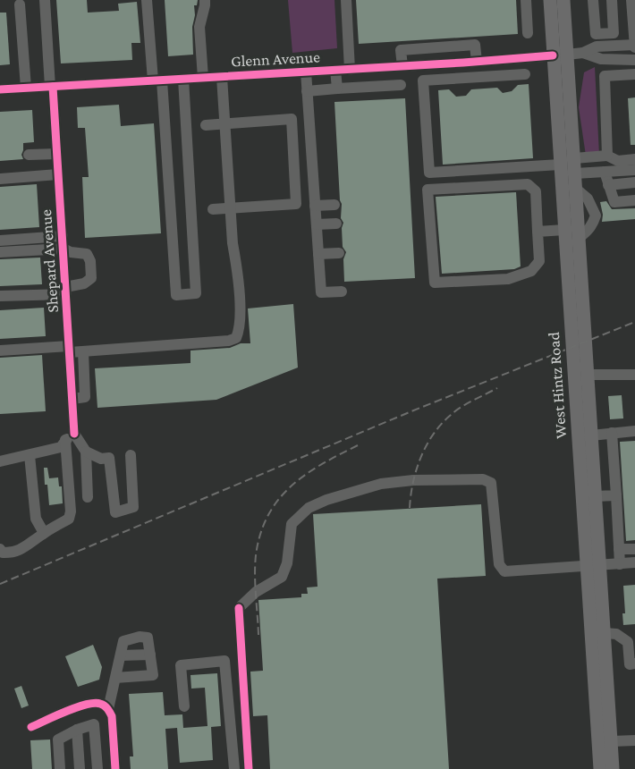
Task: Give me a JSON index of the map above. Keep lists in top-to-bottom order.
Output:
{
  "streets": {
    "main road": ["West Hintz Road"],
    "street": ["Glenn Avenue", "Shepard Avenue"]
  },
  "crossings": [
    ["Glenn Avenue", "Shepard Avenue"],
    ["Glenn Avenue", "West Hintz Road"]
  ]
}
